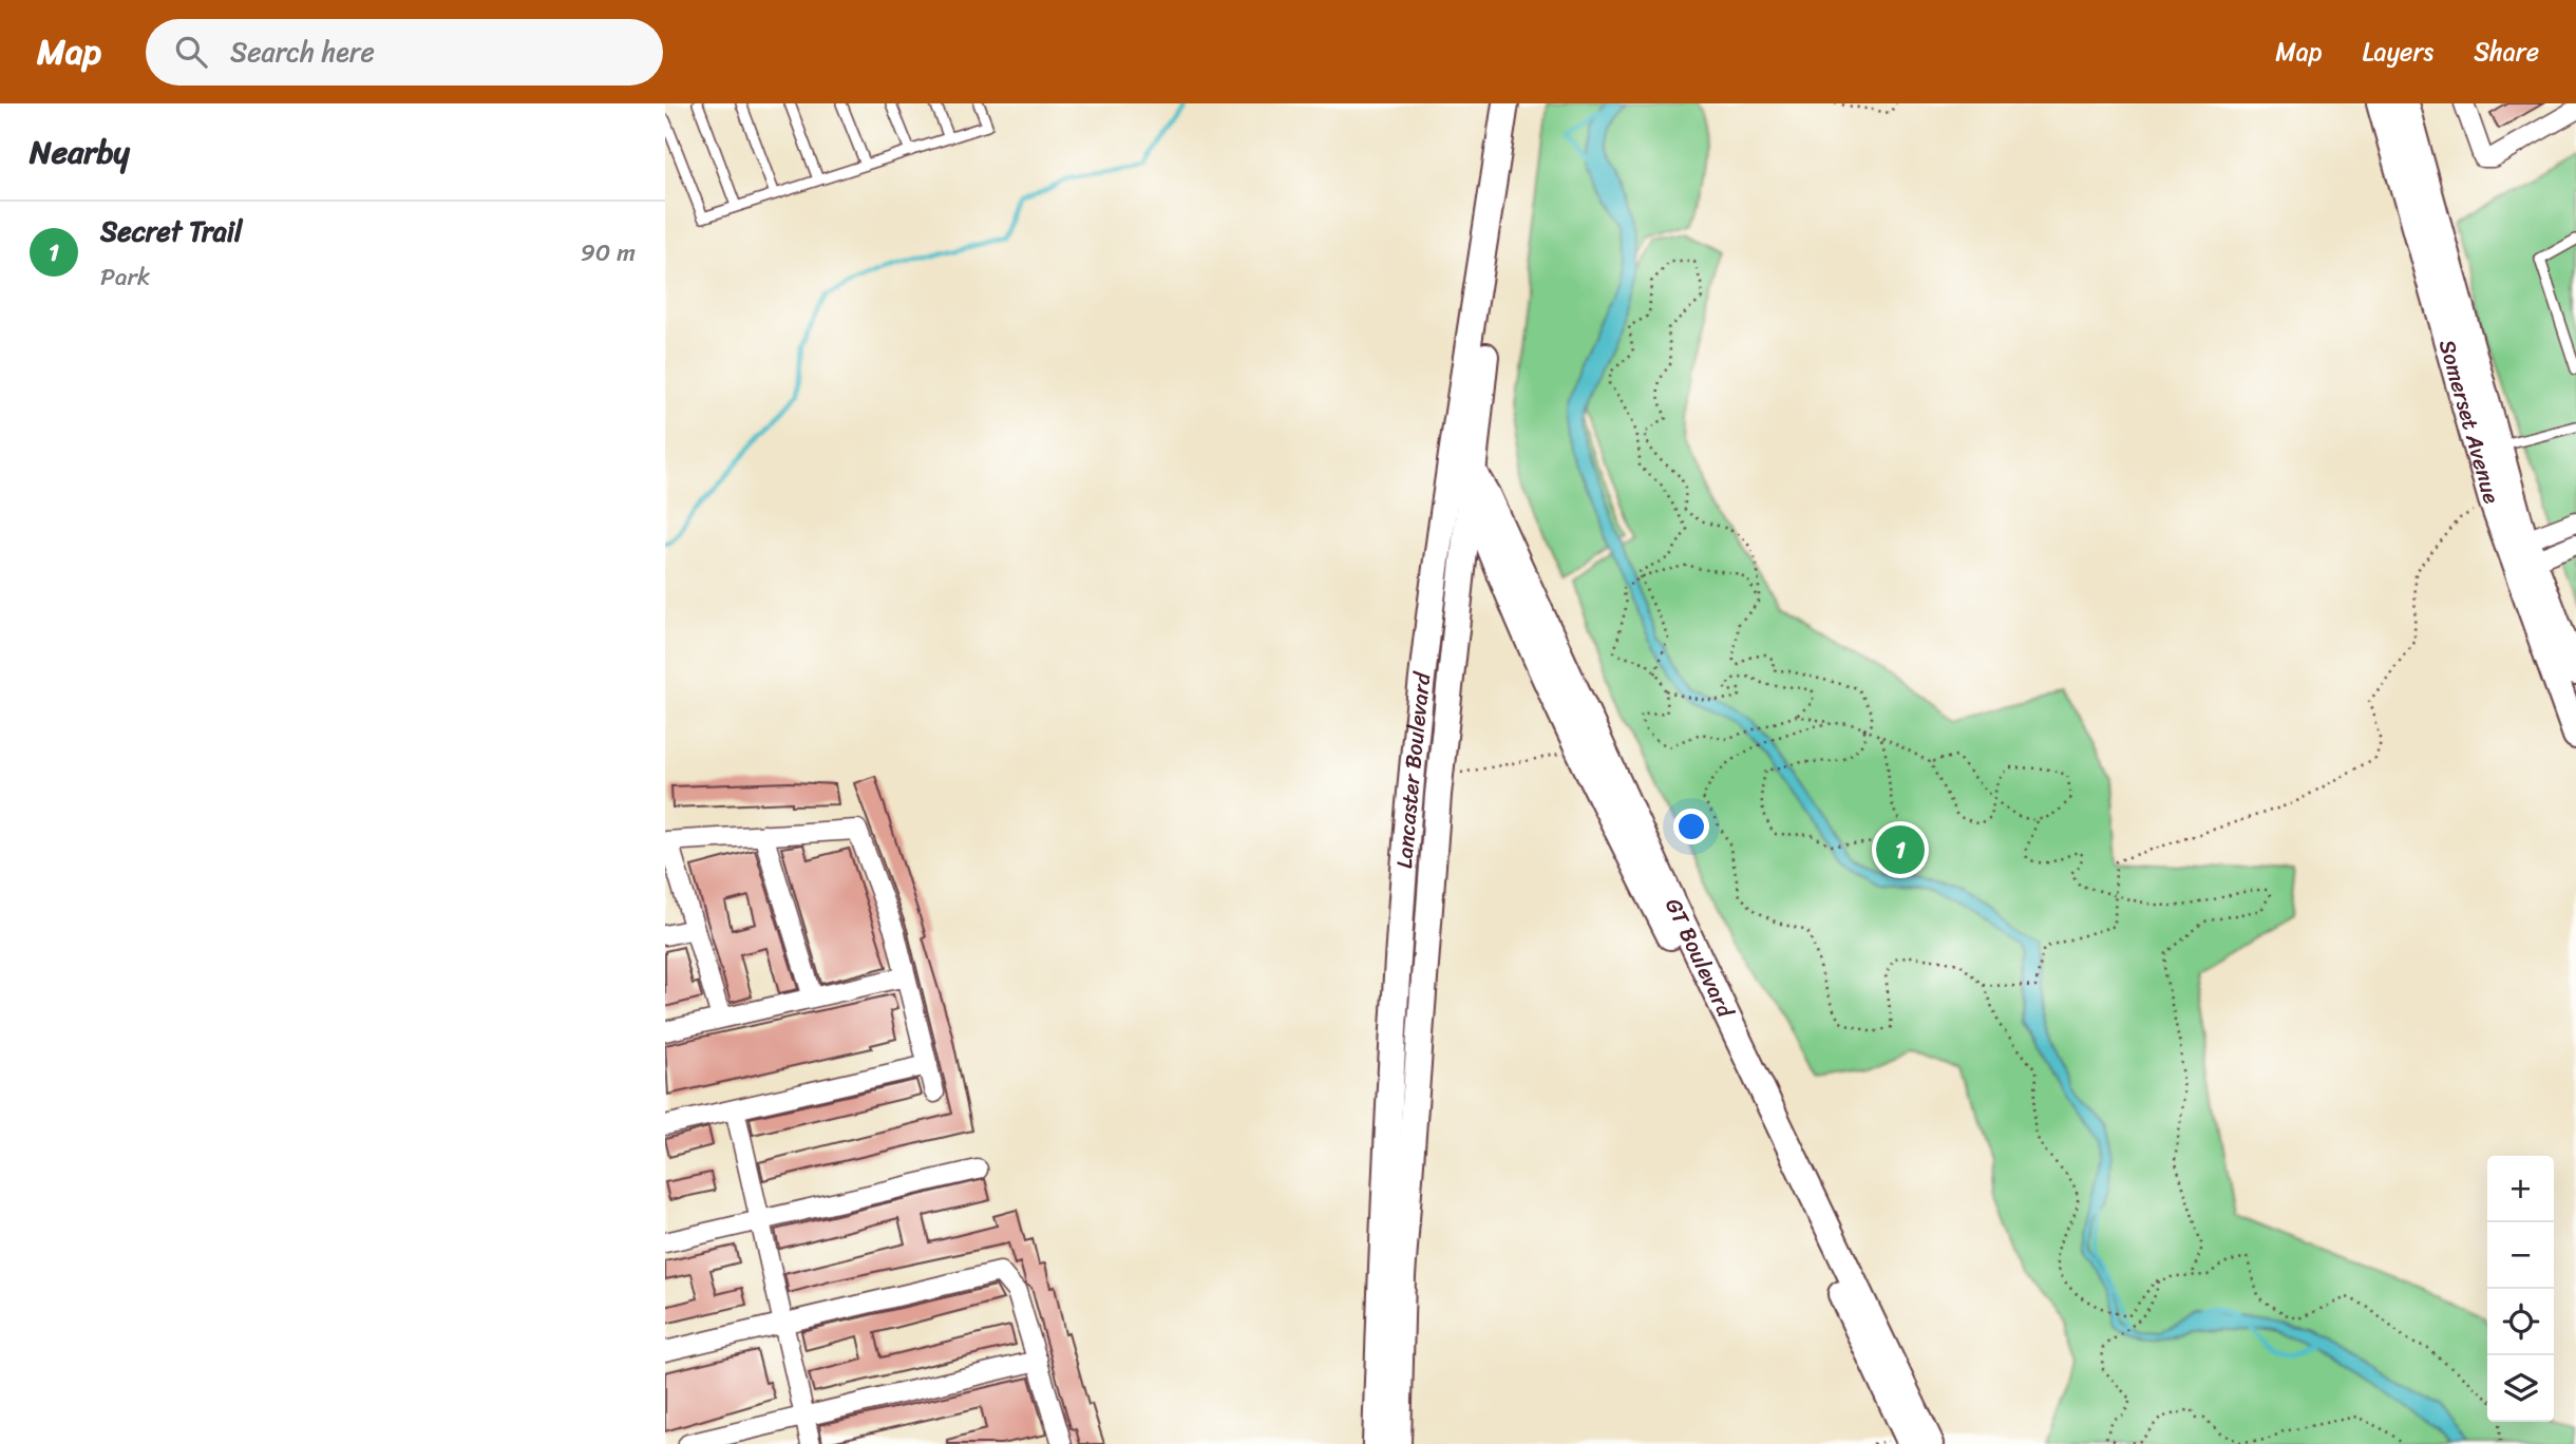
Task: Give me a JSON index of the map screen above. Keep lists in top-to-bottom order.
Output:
{
  "streets": {
    "street": ["Somerset Avenue", "Lancaster Boulevard", "GT Boulevard"]
  },
  "crossings": [
    ["Lancaster Boulevard", "GT Boulevard"]
  ],
  "page": {
    "header": "Map",
    "search": "Search here",
    "nav": ["Map", "Layers", "Share"],
    "heading": "Nearby",
    "list": [
      {
        "mark": "1",
        "name": "Secret Trail",
        "note": "Park",
        "value": "90 m"
      }
    ],
    "pins": "1",
    "map_buttons": ["+", "−"]
  }
}
